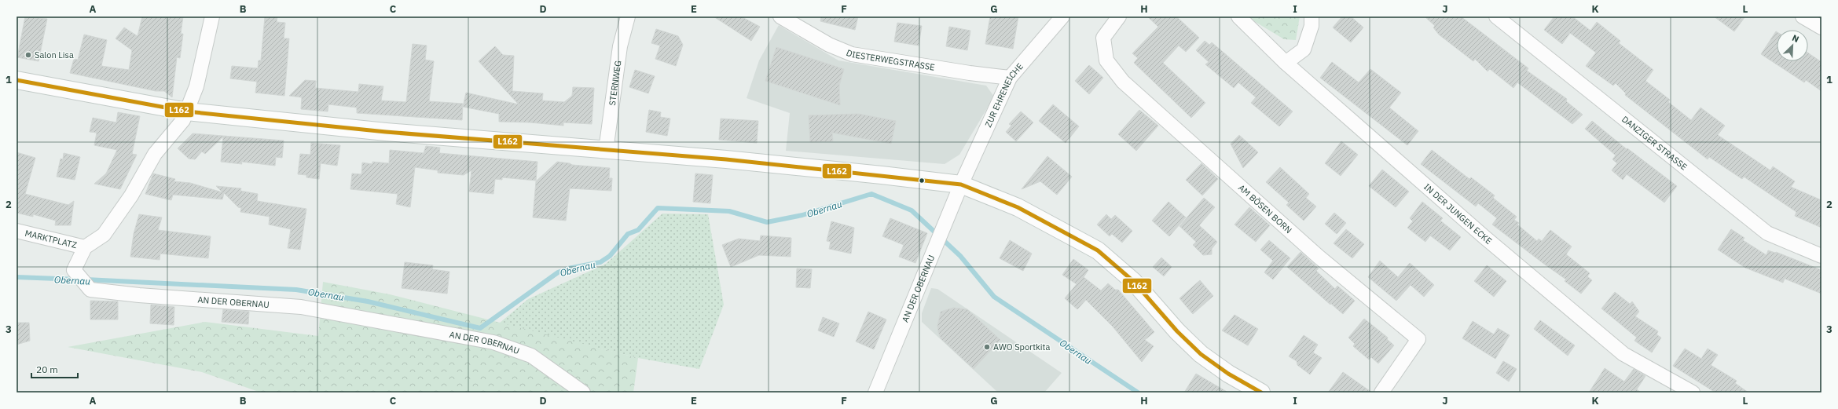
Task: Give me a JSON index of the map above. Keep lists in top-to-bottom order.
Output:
{
  "streets": {
    "street": [
      "DIESTERWEGSTRASSE",
      "STERNWEG",
      "ZUR EHRENEICHE",
      "DANZIGER STRASSE",
      "AM BÖSEN BORN",
      "IN DER JUNGEN ECKE",
      "MARKTPLATZ",
      "AN DER OBERNAU"
    ]
  },
  "crossings": [
    ["DIESTERWEGSTRASSE", "ZUR EHRENEICHE"],
    ["ZUR EHRENEICHE", "AN DER OBERNAU"],
    ["MARKTPLATZ", "AN DER OBERNAU"]
  ],
  "water": ["Obernau"],
  "places": ["Salon Lisa", "AWO Sportkita"],
  "lines": ["transit line L162"],
  "scale_bar": "20 m",
  "north": "top right",
  "grid": {
    "columns": [
      "A",
      "B",
      "C",
      "D",
      "E",
      "F",
      "G",
      "H",
      "I",
      "J",
      "K",
      "L"
    ],
    "rows": ["1", "2", "3"]
  }
}
